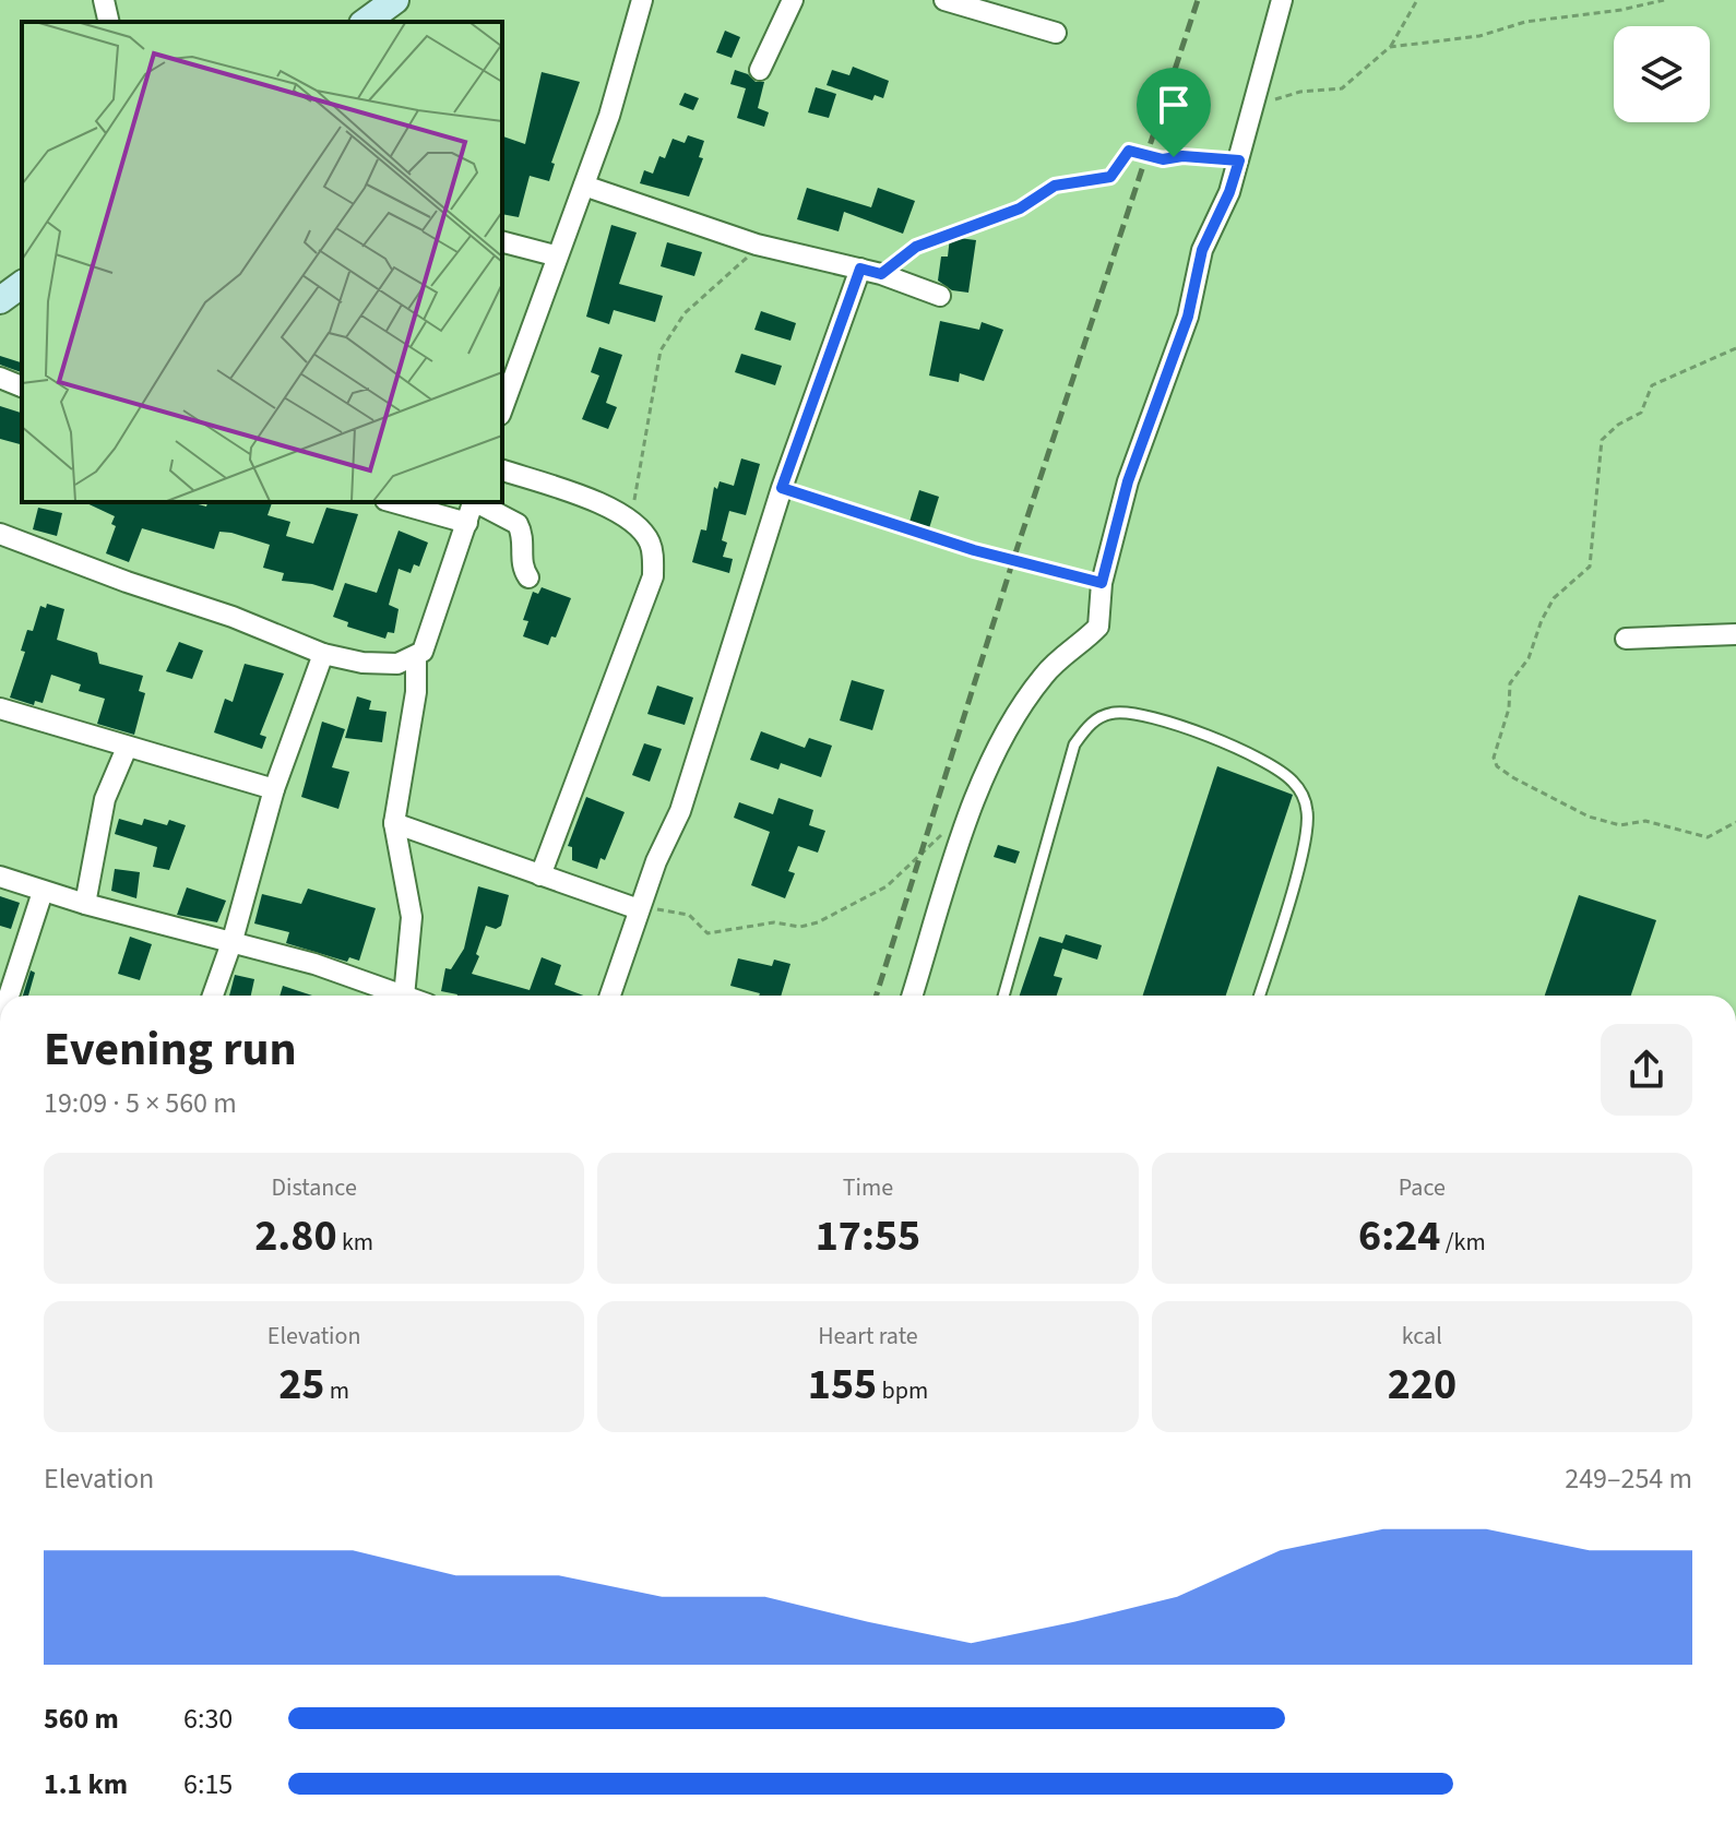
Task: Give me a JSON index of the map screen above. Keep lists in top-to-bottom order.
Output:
{
  "page": {
    "heading": ["Evening run", "19:09 · 5 × 560 m"],
    "stats": [
      ["Distance", "2.80 km"],
      ["Time", "17:55"],
      ["Pace", "6:24 /km"],
      ["Elevation", "25 m"],
      ["Heart rate", "155 bpm"],
      ["kcal", "220"]
    ],
    "chart": ["Elevation", "249–254 m"],
    "list": [
      {
        "name": "560 m",
        "note": "6:30"
      },
      {
        "name": "1.1 km",
        "note": "6:15"
      }
    ]
  }
}
